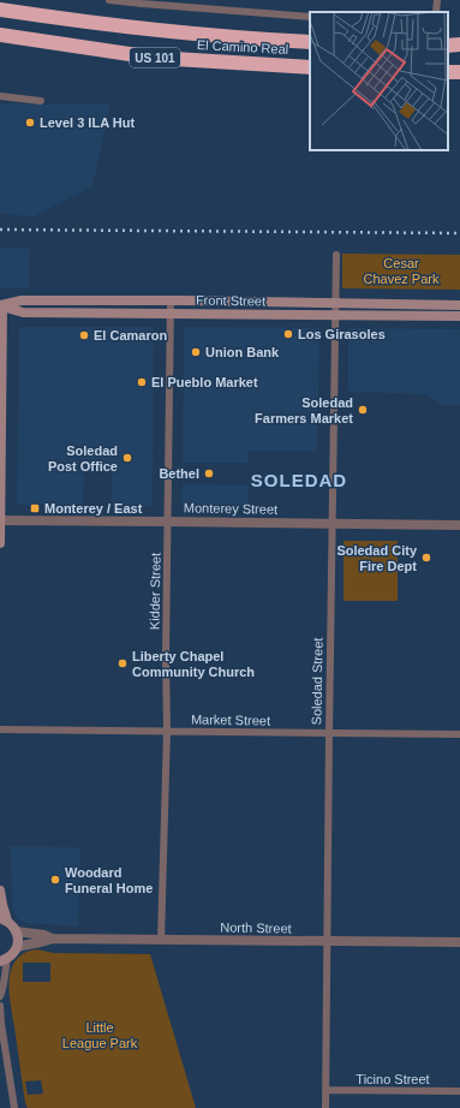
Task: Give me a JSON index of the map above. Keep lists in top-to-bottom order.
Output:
{
  "streets": {
    "highway": ["El Camino Real", "US 101"],
    "main road": ["Front Street"],
    "street": [
      "Monterey Street",
      "Kidder Street",
      "Soledad Street",
      "Market Street",
      "North Street",
      "Ticino Street"
    ]
  },
  "crossings": [
    ["Front Street", "Kidder Street"],
    ["Front Street", "Soledad Street"],
    ["Monterey Street", "Kidder Street"],
    ["Monterey Street", "Soledad Street"],
    ["Kidder Street", "Market Street"],
    ["Kidder Street", "North Street"],
    ["Soledad Street", "Market Street"],
    ["Soledad Street", "North Street"],
    ["Soledad Street", "Ticino Street"]
  ],
  "districts": ["SOLEDAD"],
  "parks": ["Cesar Chavez Park", "Little League Park"],
  "places": {
    "other": [
      "Level 3 ILA Hut",
      "Los Girasoles",
      "El Camaron",
      "Union Bank",
      "El Pueblo Market",
      "Soledad Farmers Market",
      "Soledad Post Office",
      "Bethel",
      "Soledad City Fire Dept",
      "Liberty Chapel Community Church",
      "Woodard Funeral Home"
    ],
    "transit": ["Monterey / East"]
  }
}
